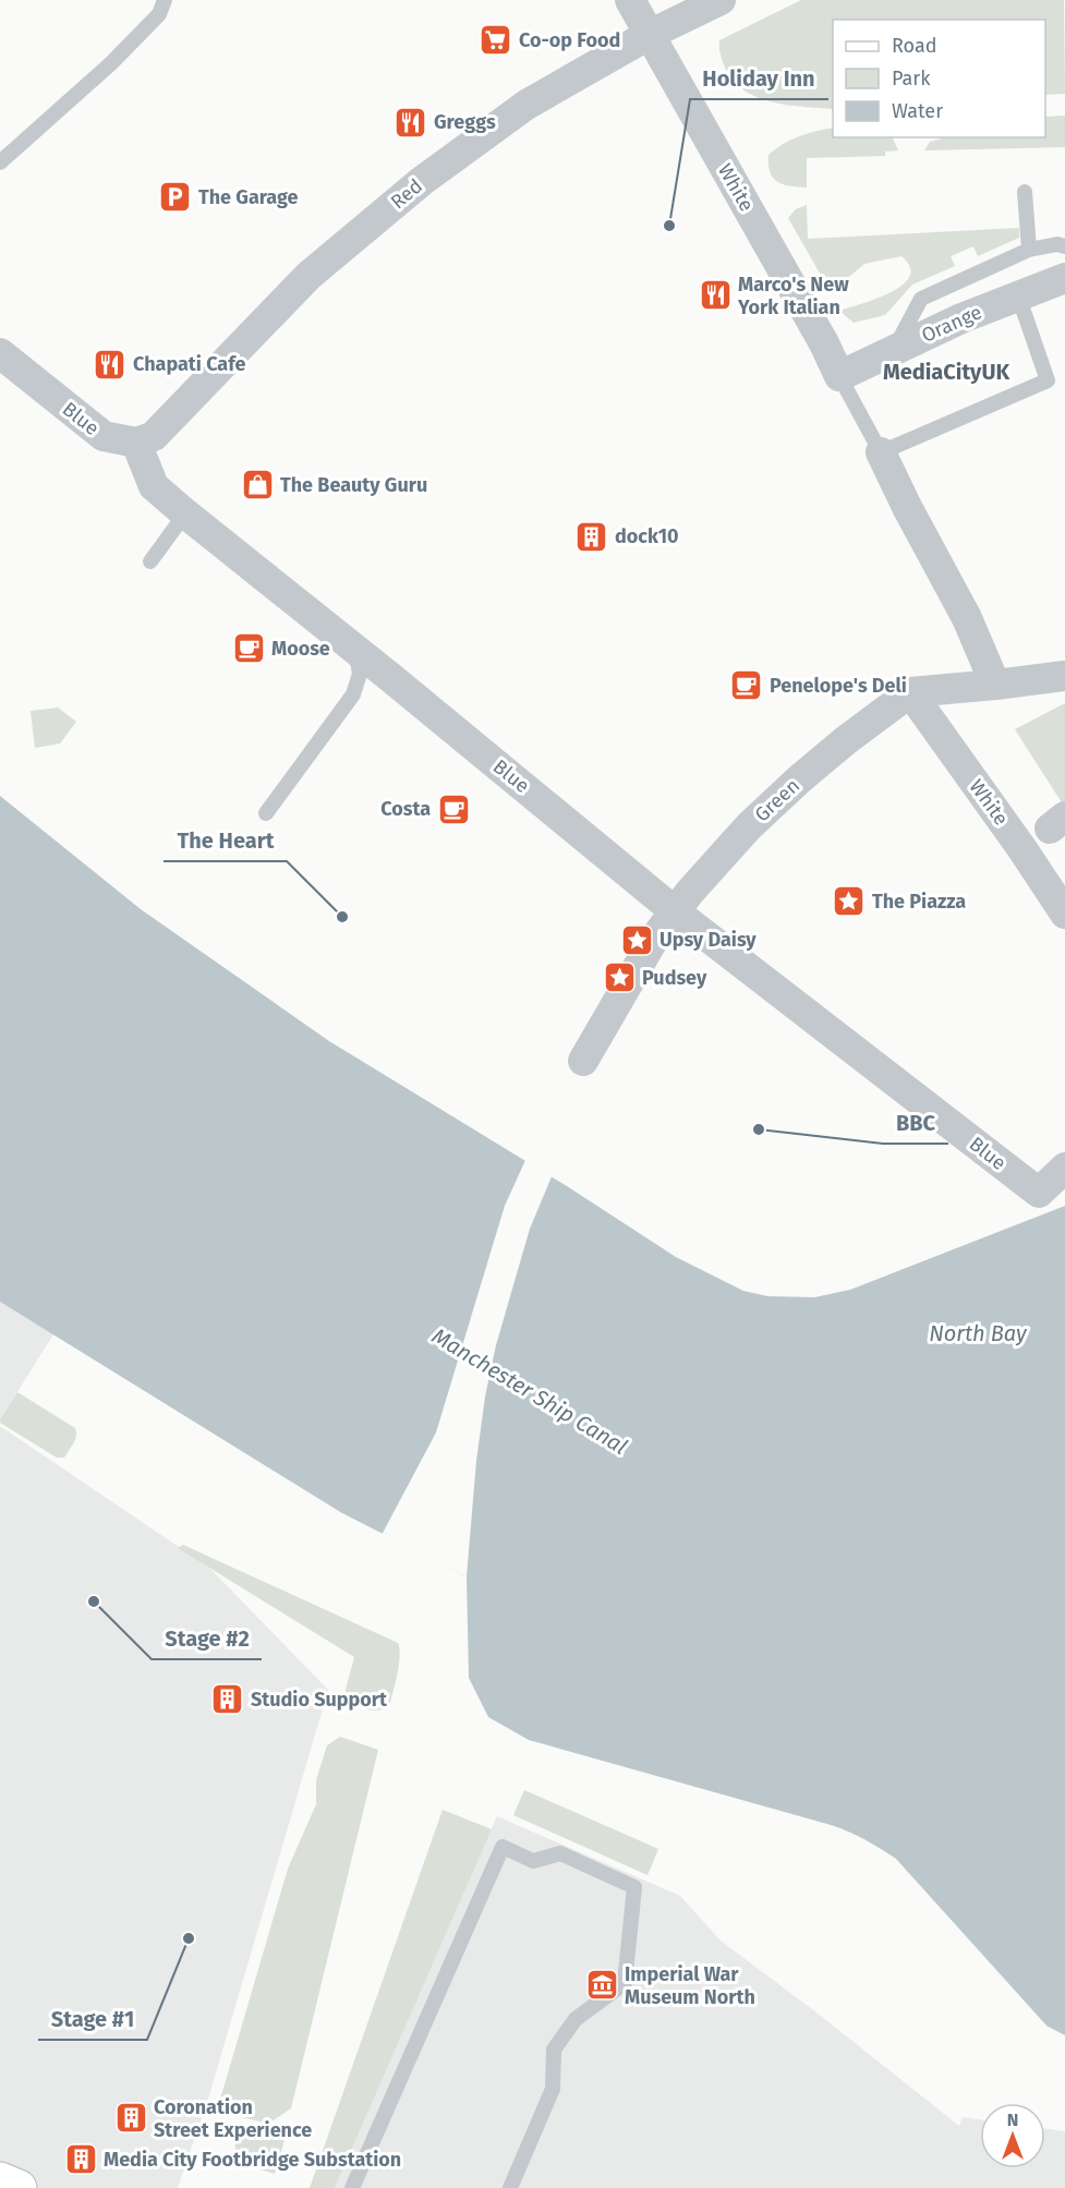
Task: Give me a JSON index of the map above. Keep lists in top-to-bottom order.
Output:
{
  "streets": {
    "street": [
      "White",
      "Red",
      "Orange",
      "Blue",
      "Green"
    ]
  },
  "crossings": [
    ["White", "Red"],
    ["White", "Orange"],
    ["White", "Green"],
    ["Red", "Blue"],
    ["Blue", "Green"]
  ],
  "districts": ["MediaCityUK"],
  "water": ["North Bay", "Manchester Ship Canal"],
  "places": {
    "supermarket": ["Co-op Food"],
    "restaurant": ["Greggs", "Marco's New York Italian", "Chapati Cafe"],
    "parking": ["The Garage"],
    "other": [
      "Holiday Inn",
      "The Heart",
      "BBC",
      "Stage #2",
      "Stage #1"
    ],
    "shop": ["The Beauty Guru"],
    "building": [
      "dock10",
      "Studio Support",
      "Coronation Street Experience",
      "Media City Footbridge Substation"
    ],
    "cafe": ["Moose", "Penelope's Deli", "Costa"],
    "place": ["The Piazza", "Upsy Daisy", "Pudsey"],
    "museum": ["Imperial War Museum North"]
  },
  "legend": ["Road", "Park", "Water"],
  "north": "top"
}
